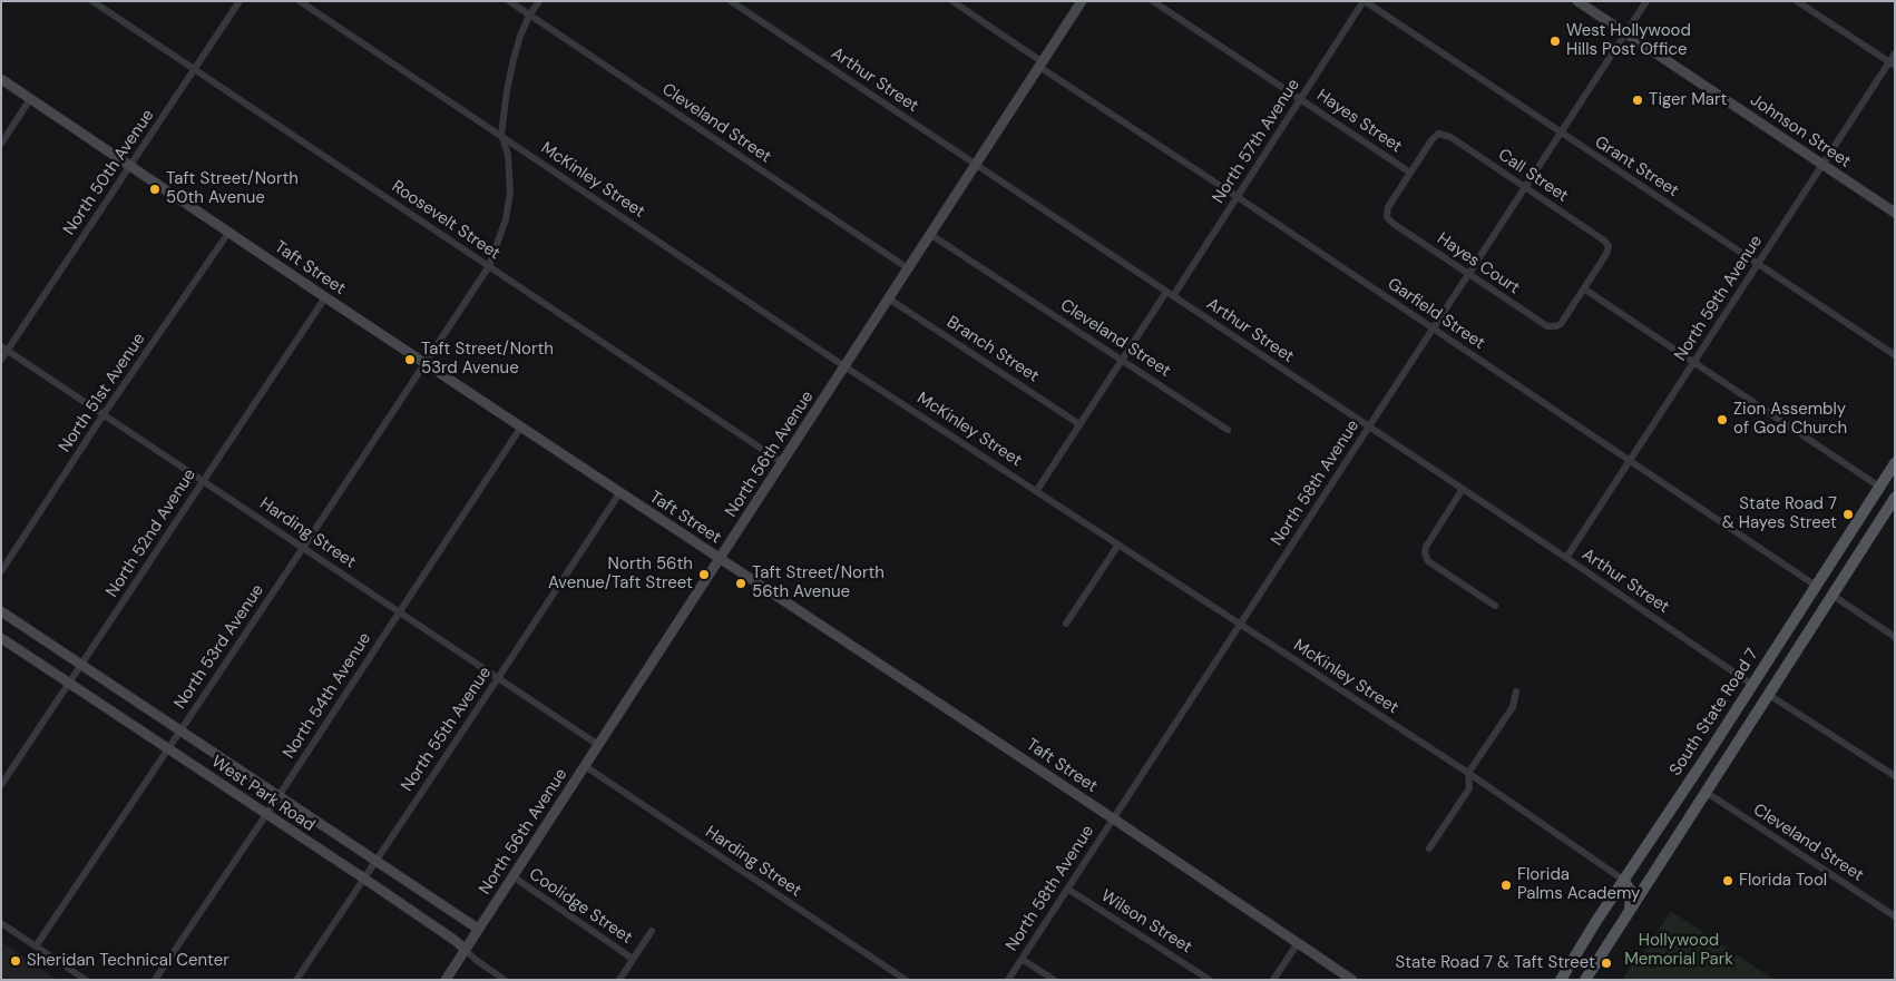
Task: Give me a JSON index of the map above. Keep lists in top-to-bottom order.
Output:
{
  "streets": {
    "main road": ["South State Road 7"],
    "street": [
      "Arthur Street",
      "Hayes Street",
      "Cleveland Street",
      "Johnson Street",
      "North 57th Avenue",
      "Grant Street",
      "North 50th Avenue",
      "Call Street",
      "McKinley Street",
      "Roosevelt Street",
      "Hayes Court",
      "Taft Street",
      "North 59th Avenue",
      "Garfield Street",
      "Branch Street",
      "North 51st Avenue",
      "North 56th Avenue",
      "North 58th Avenue",
      "North 52nd Avenue",
      "Harding Street",
      "North 53rd Avenue",
      "North 54th Avenue",
      "North 55th Avenue",
      "West Park Road",
      "Coolidge Street",
      "Wilson Street"
    ]
  },
  "crossings": [
    ["Arthur Street", "North 57th Avenue"],
    ["Arthur Street", "North 59th Avenue"],
    ["Arthur Street", "North 56th Avenue"],
    ["Arthur Street", "North 58th Avenue"],
    ["Arthur Street", "South State Road 7"],
    ["Hayes Street", "North 57th Avenue"],
    ["Hayes Street", "Call Street"],
    ["Hayes Street", "Hayes Court"],
    ["Cleveland Street", "North 56th Avenue"],
    ["Cleveland Street", "South State Road 7"],
    ["Johnson Street", "North 59th Avenue"],
    ["Johnson Street", "North 58th Avenue"],
    ["North 57th Avenue", "Grant Street"],
    ["North 57th Avenue", "Garfield Street"],
    ["Grant Street", "North 59th Avenue"],
    ["Grant Street", "North 58th Avenue"],
    ["North 50th Avenue", "Roosevelt Street"],
    ["North 50th Avenue", "Taft Street"],
    ["North 50th Avenue", "Harding Street"],
    ["Call Street", "Hayes Court"],
    ["Call Street", "North 58th Avenue"],
    ["McKinley Street", "North 56th Avenue"],
    ["McKinley Street", "North 58th Avenue"],
    ["McKinley Street", "North 53rd Avenue"],
    ["McKinley Street", "South State Road 7"],
    ["Roosevelt Street", "North 56th Avenue"],
    ["Roosevelt Street", "North 53rd Avenue"],
    ["Hayes Court", "North 58th Avenue"],
    ["Taft Street", "North 51st Avenue"],
    ["Taft Street", "North 56th Avenue"],
    ["Taft Street", "North 58th Avenue"],
    ["Taft Street", "North 52nd Avenue"],
    ["Taft Street", "North 53rd Avenue"],
    ["Taft Street", "North 54th Avenue"],
    ["Taft Street", "North 55th Avenue"],
    ["North 59th Avenue", "Garfield Street"],
    ["Garfield Street", "North 56th Avenue"],
    ["Garfield Street", "North 58th Avenue"],
    ["Garfield Street", "South State Road 7"],
    ["Branch Street", "North 56th Avenue"],
    ["North 51st Avenue", "Harding Street"],
    ["North 56th Avenue", "Harding Street"],
    ["North 56th Avenue", "West Park Road"],
    ["North 56th Avenue", "Coolidge Street"],
    ["North 58th Avenue", "Wilson Street"],
    ["North 52nd Avenue", "Harding Street"],
    ["North 52nd Avenue", "West Park Road"],
    ["Harding Street", "North 53rd Avenue"],
    ["Harding Street", "North 54th Avenue"],
    ["Harding Street", "North 55th Avenue"],
    ["North 53rd Avenue", "West Park Road"],
    ["North 54th Avenue", "West Park Road"],
    ["North 55th Avenue", "West Park Road"]
  ],
  "parks": ["Hollywood Memorial Park"],
  "places": [
    "West Hollywood Hills Post Office",
    "Tiger Mart",
    "Taft Street/North 50th Avenue",
    "Taft Street/North 53rd Avenue",
    "Zion Assembly of God Church",
    "State Road 7 & Hayes Street",
    "North 56th Avenue/Taft Street",
    "Taft Street/North 56th Avenue",
    "Florida Tool",
    "Florida Palms Academy",
    "Sheridan Technical Center",
    "State Road 7 & Taft Street"
  ]
}
